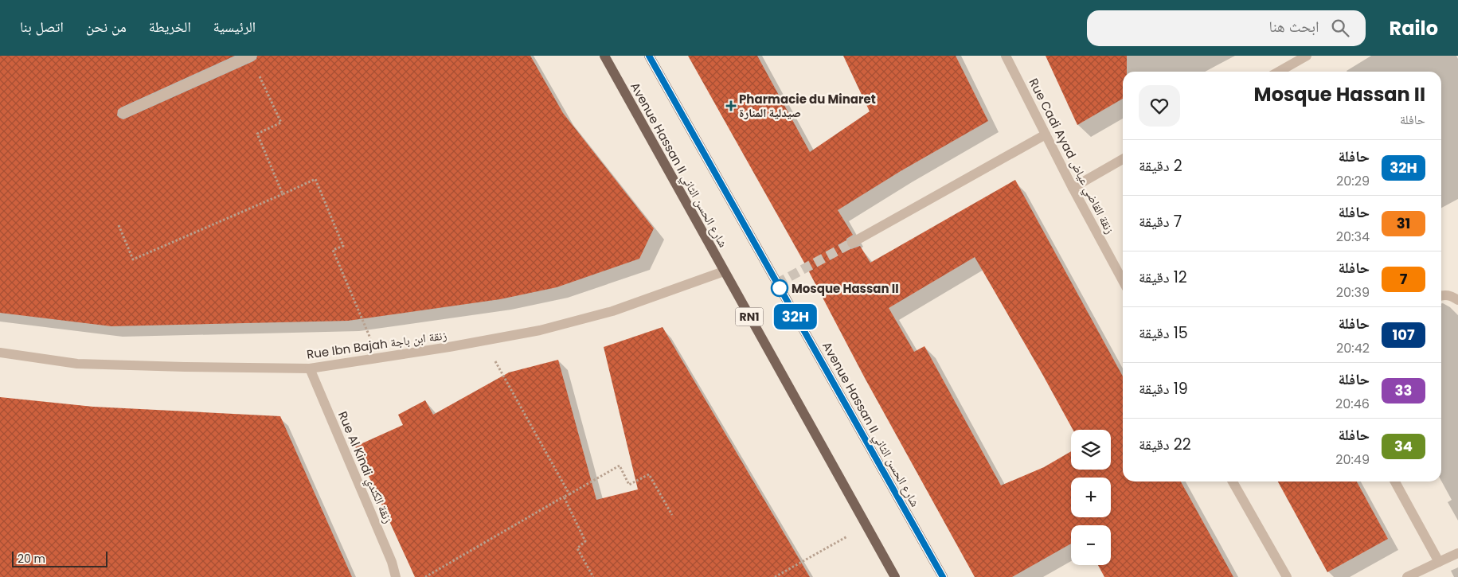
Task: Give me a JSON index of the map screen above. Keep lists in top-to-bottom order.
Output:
{
  "streets": {
    "main road": ["Avenue Hassan II شارع الحسن الثاني", "RN1"],
    "street": ["Rue Cadi Ayad زنقة القاضي عياض", "Rue Ibn Bajah زنقة ابن باجة", "Rue Al Kindi زنقة الكندي"]
  },
  "crossings": [
    ["Avenue Hassan II شارع الحسن الثاني", "Rue Ibn Bajah زنقة ابن باجة"],
    ["Rue Ibn Bajah زنقة ابن باجة", "Rue Al Kindi زنقة الكندي"]
  ],
  "places": {
    "health": ["Pharmacie du Minaret صيدلية المنارة"],
    "other": ["Mosque Hassan II"]
  },
  "lines": ["bus line 32H"],
  "scale_bar": "20 m",
  "page": {
    "header": "Railo",
    "search": "ابحث هنا",
    "nav": [
      "الرئيسية",
      "الخريطة",
      "من نحن",
      "اتصل بنا"
    ],
    "on_map": "32H",
    "heading": ["Mosque Hassan II", "حافلة"],
    "list": [
      {
        "mark": "32H",
        "name": "حافلة",
        "note": "20:29",
        "value": "2 دقيقة"
      },
      {
        "mark": "31",
        "name": "حافلة",
        "note": "20:34",
        "value": "7 دقيقة"
      },
      {
        "mark": "7",
        "name": "حافلة",
        "note": "20:39",
        "value": "12 دقيقة"
      },
      {
        "mark": "107",
        "name": "حافلة",
        "note": "20:42",
        "value": "15 دقيقة"
      },
      {
        "mark": "33",
        "name": "حافلة",
        "note": "20:46",
        "value": "19 دقيقة"
      },
      {
        "mark": "34",
        "name": "حافلة",
        "note": "20:49",
        "value": "22 دقيقة"
      }
    ],
    "map_buttons": ["+", "−"],
    "scale": "20 m"
  }
}
